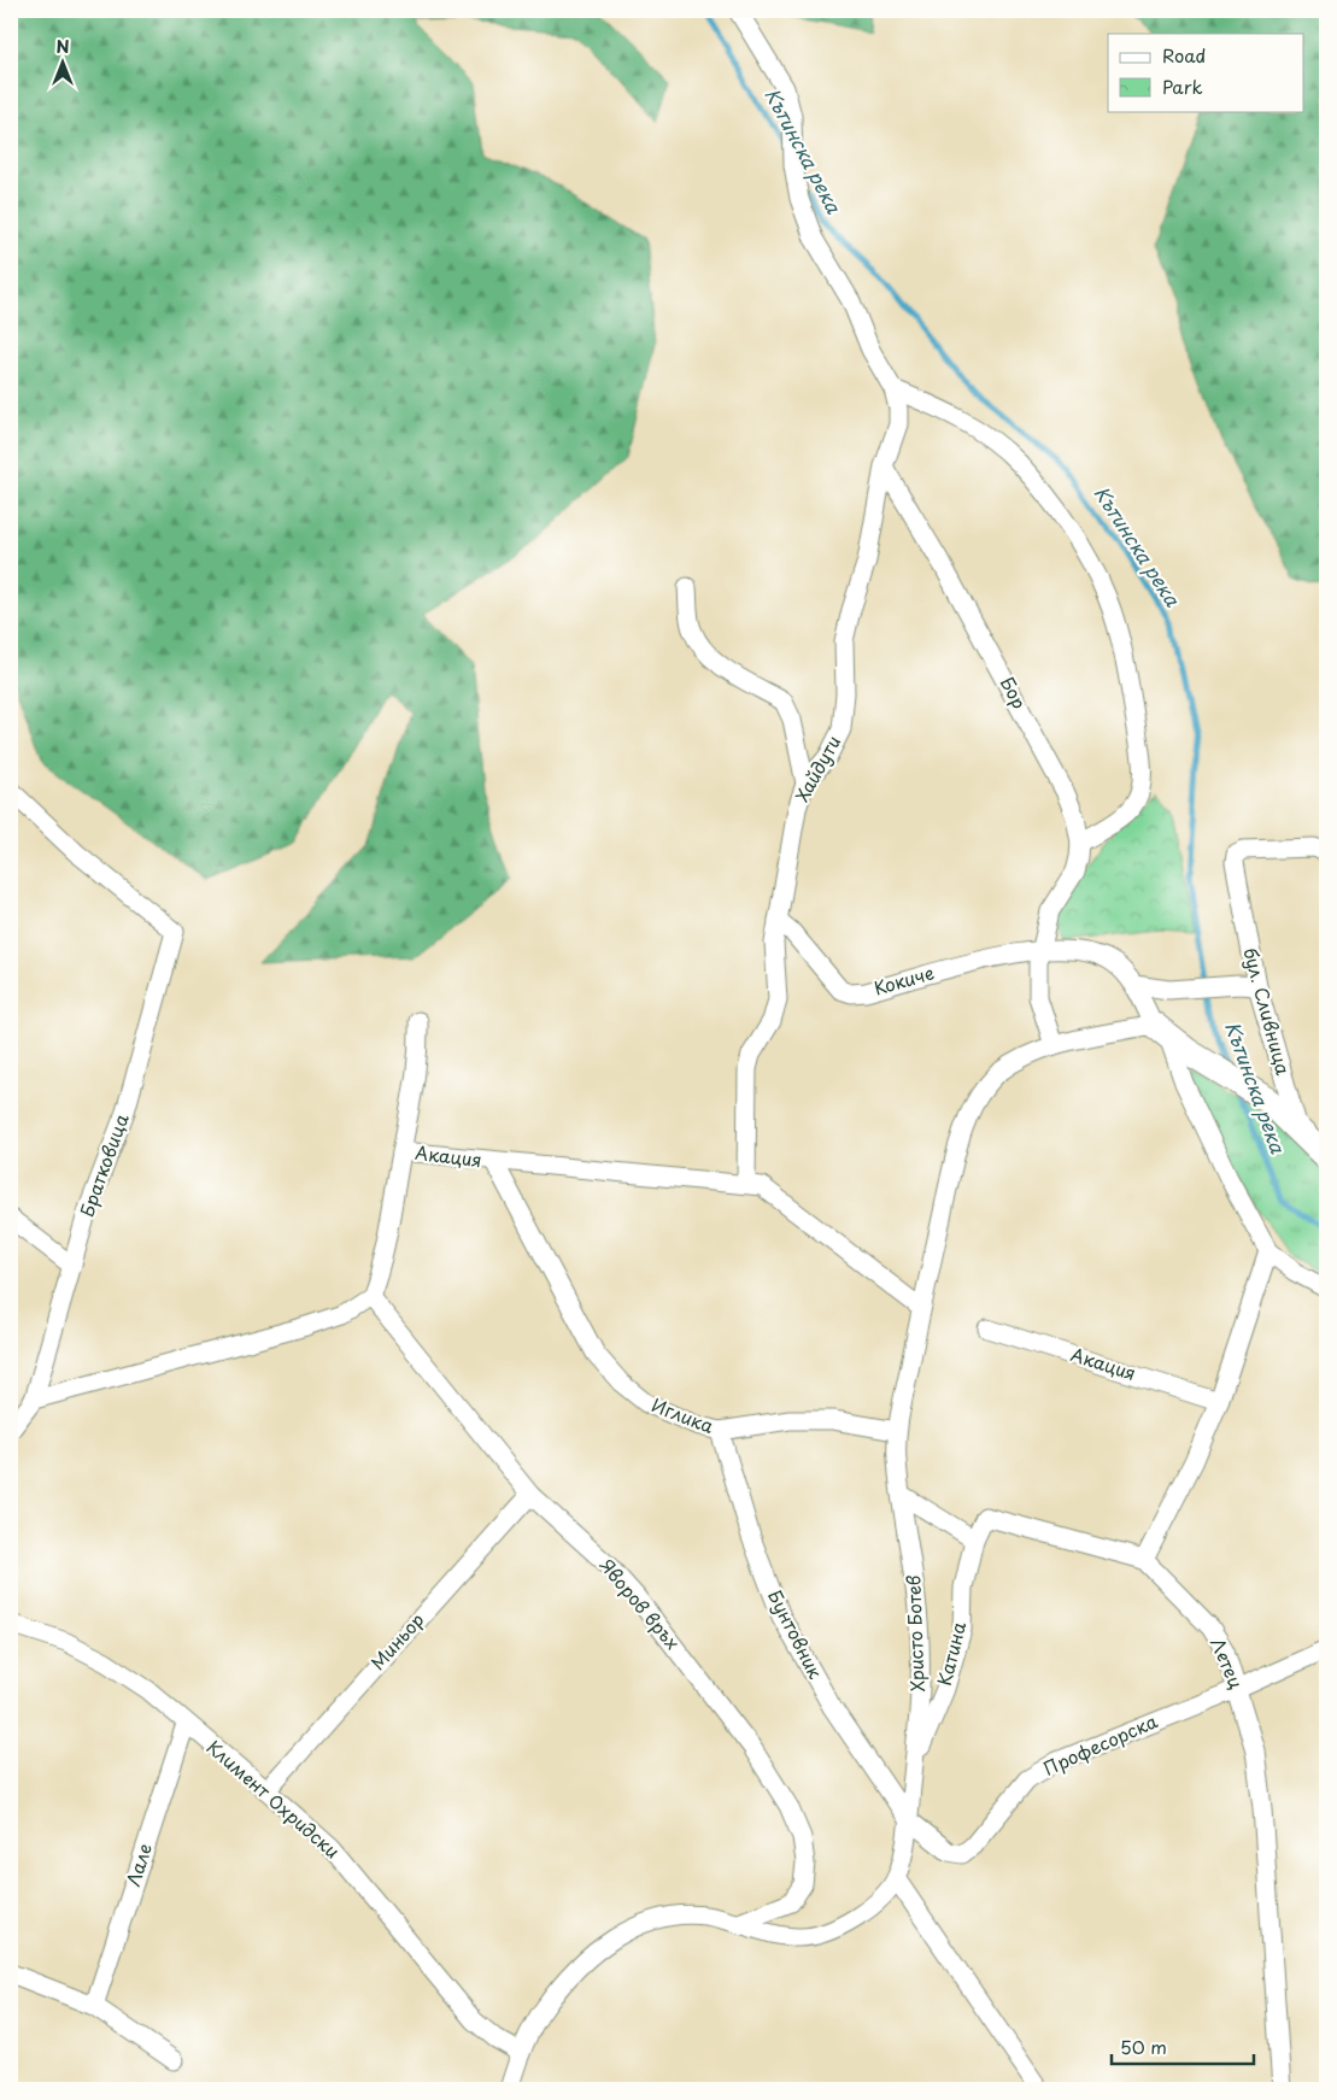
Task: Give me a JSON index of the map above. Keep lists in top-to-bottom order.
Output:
{
  "streets": {
    "street": [
      "Бор",
      "Хайдути",
      "Кокиче",
      "бул. Сливница",
      "Акация",
      "Братковица",
      "Иглика",
      "Яворов връх",
      "Христо Ботев",
      "Бунтовник",
      "Миньор",
      "Катина",
      "Летец",
      "Професорска",
      "Климент Охридски",
      "Лале"
    ]
  },
  "crossings": [
    ["Бор", "Хайдути"],
    ["Бор", "Кокиче"],
    ["Хайдути", "Кокиче"],
    ["Хайдути", "Акация"],
    ["Кокиче", "Христо Ботев"],
    ["Акация", "Иглика"],
    ["Акация", "Яворов връх"],
    ["Акация", "Христо Ботев"],
    ["Иглика", "Христо Ботев"],
    ["Иглика", "Бунтовник"],
    ["Яворов връх", "Христо Ботев"],
    ["Яворов връх", "Миньор"],
    ["Христо Ботев", "Бунтовник"],
    ["Христо Ботев", "Катина"],
    ["Христо Ботев", "Професорска"],
    ["Христо Ботев", "Климент Охридски"],
    ["Бунтовник", "Професорска"],
    ["Миньор", "Климент Охридски"],
    ["Катина", "Летец"],
    ["Летец", "Професорска"],
    ["Климент Охридски", "Лале"]
  ],
  "water": ["Кътинска река"],
  "legend": ["Road", "Park"],
  "scale_bar": "50 m",
  "north": "top"
}
